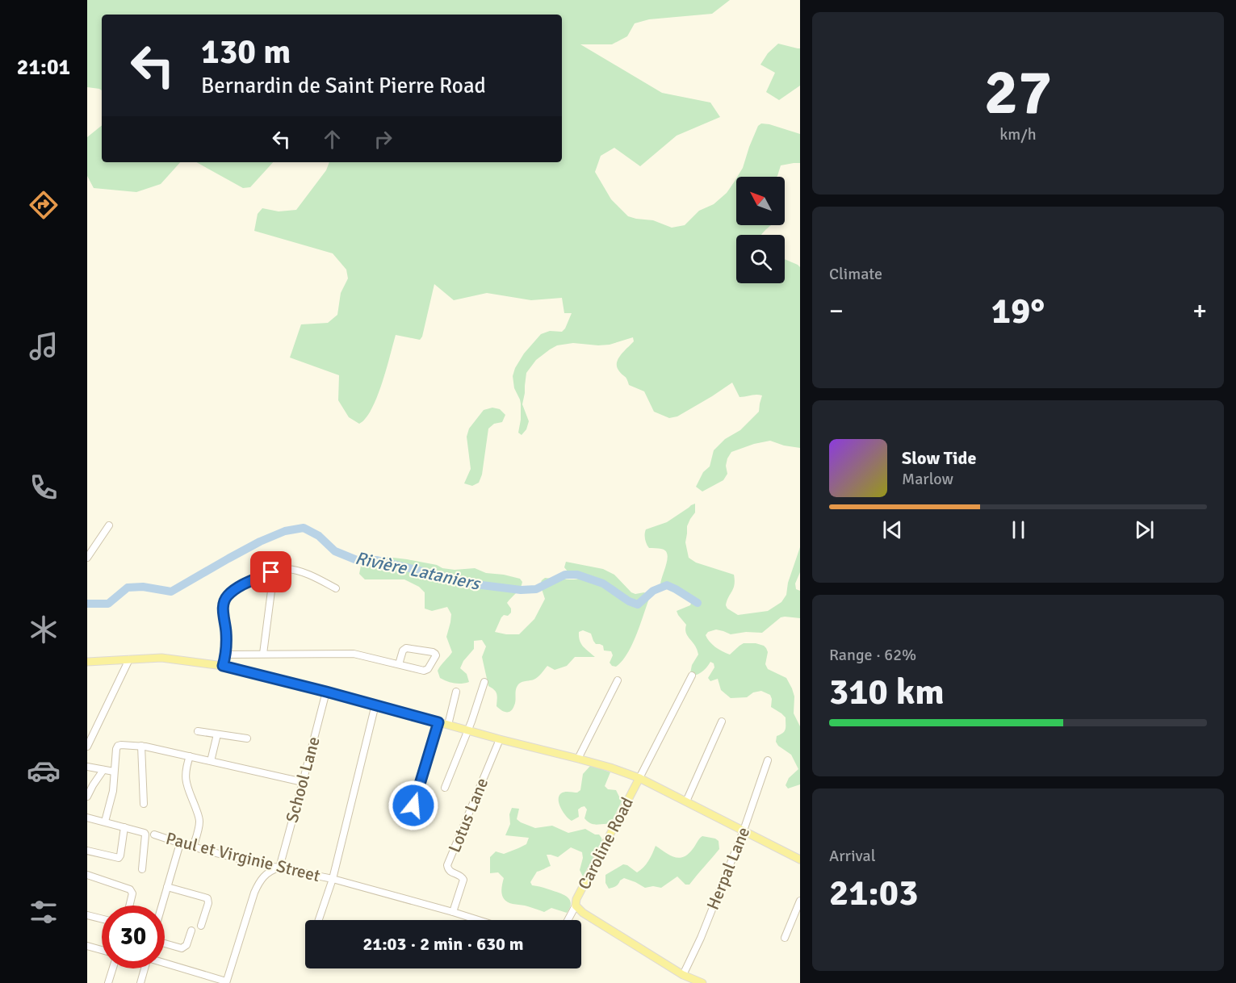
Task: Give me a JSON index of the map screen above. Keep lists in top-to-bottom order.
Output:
{
  "streets": {
    "main road": ["Caroline Road"],
    "street": [
      "School Lane",
      "Lotus Lane",
      "Paul et Virginie Street",
      "Herpal Lane"
    ]
  },
  "crossings": [
    ["School Lane", "Paul et Virginie Street"],
    ["Lotus Lane", "Paul et Virginie Street"],
    ["Caroline Road", "Herpal Lane"]
  ],
  "water": ["Rivière Lataniers"],
  "north": "top left",
  "page": {
    "tabs": "21:01",
    "tile": [
      ["27", "km/h"],
      "Climate",
      ["Range · 62%", "310 km"],
      ["Arrival", "21:03"]
    ],
    "turn": ["130 m", "Bernardin de Saint Pierre Road"],
    "heat": ["−", "19°", "+"],
    "song": ["Slow Tide", "Marlow"],
    "limit": "30",
    "trip": "21:03 · 2 min · 630 m"
  }
}
